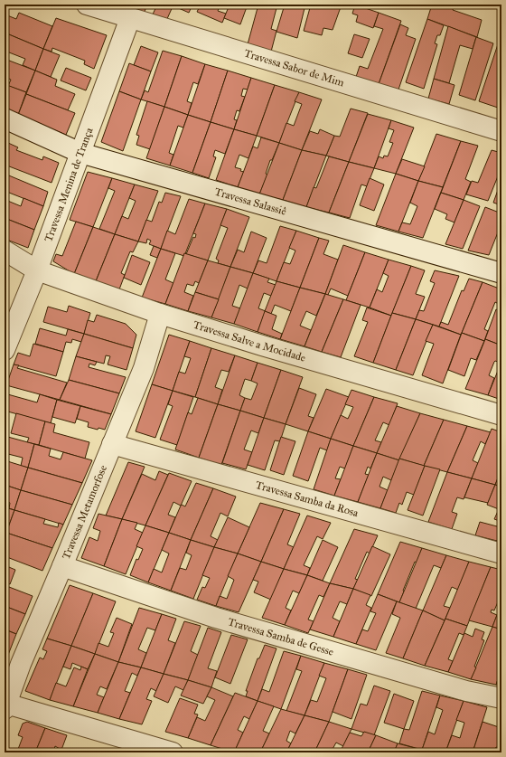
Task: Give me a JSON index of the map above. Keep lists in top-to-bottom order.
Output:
{
  "streets": {
    "street": [
      "Travessa Sabor de Mim",
      "Travessa Menina de Trança",
      "Travessa Salassiê",
      "Travessa Salve a Mocidade",
      "Travessa Samba da Rosa",
      "Travessa Metamorfose",
      "Travessa Samba de Gesse"
    ]
  },
  "crossings": [
    ["Travessa Sabor de Mim", "Travessa Menina de Trança"],
    ["Travessa Menina de Trança", "Travessa Salassiê"],
    ["Travessa Menina de Trança", "Travessa Salve a Mocidade"],
    ["Travessa Salve a Mocidade", "Travessa Metamorfose"],
    ["Travessa Samba da Rosa", "Travessa Metamorfose"],
    ["Travessa Metamorfose", "Travessa Samba de Gesse"]
  ]
}
